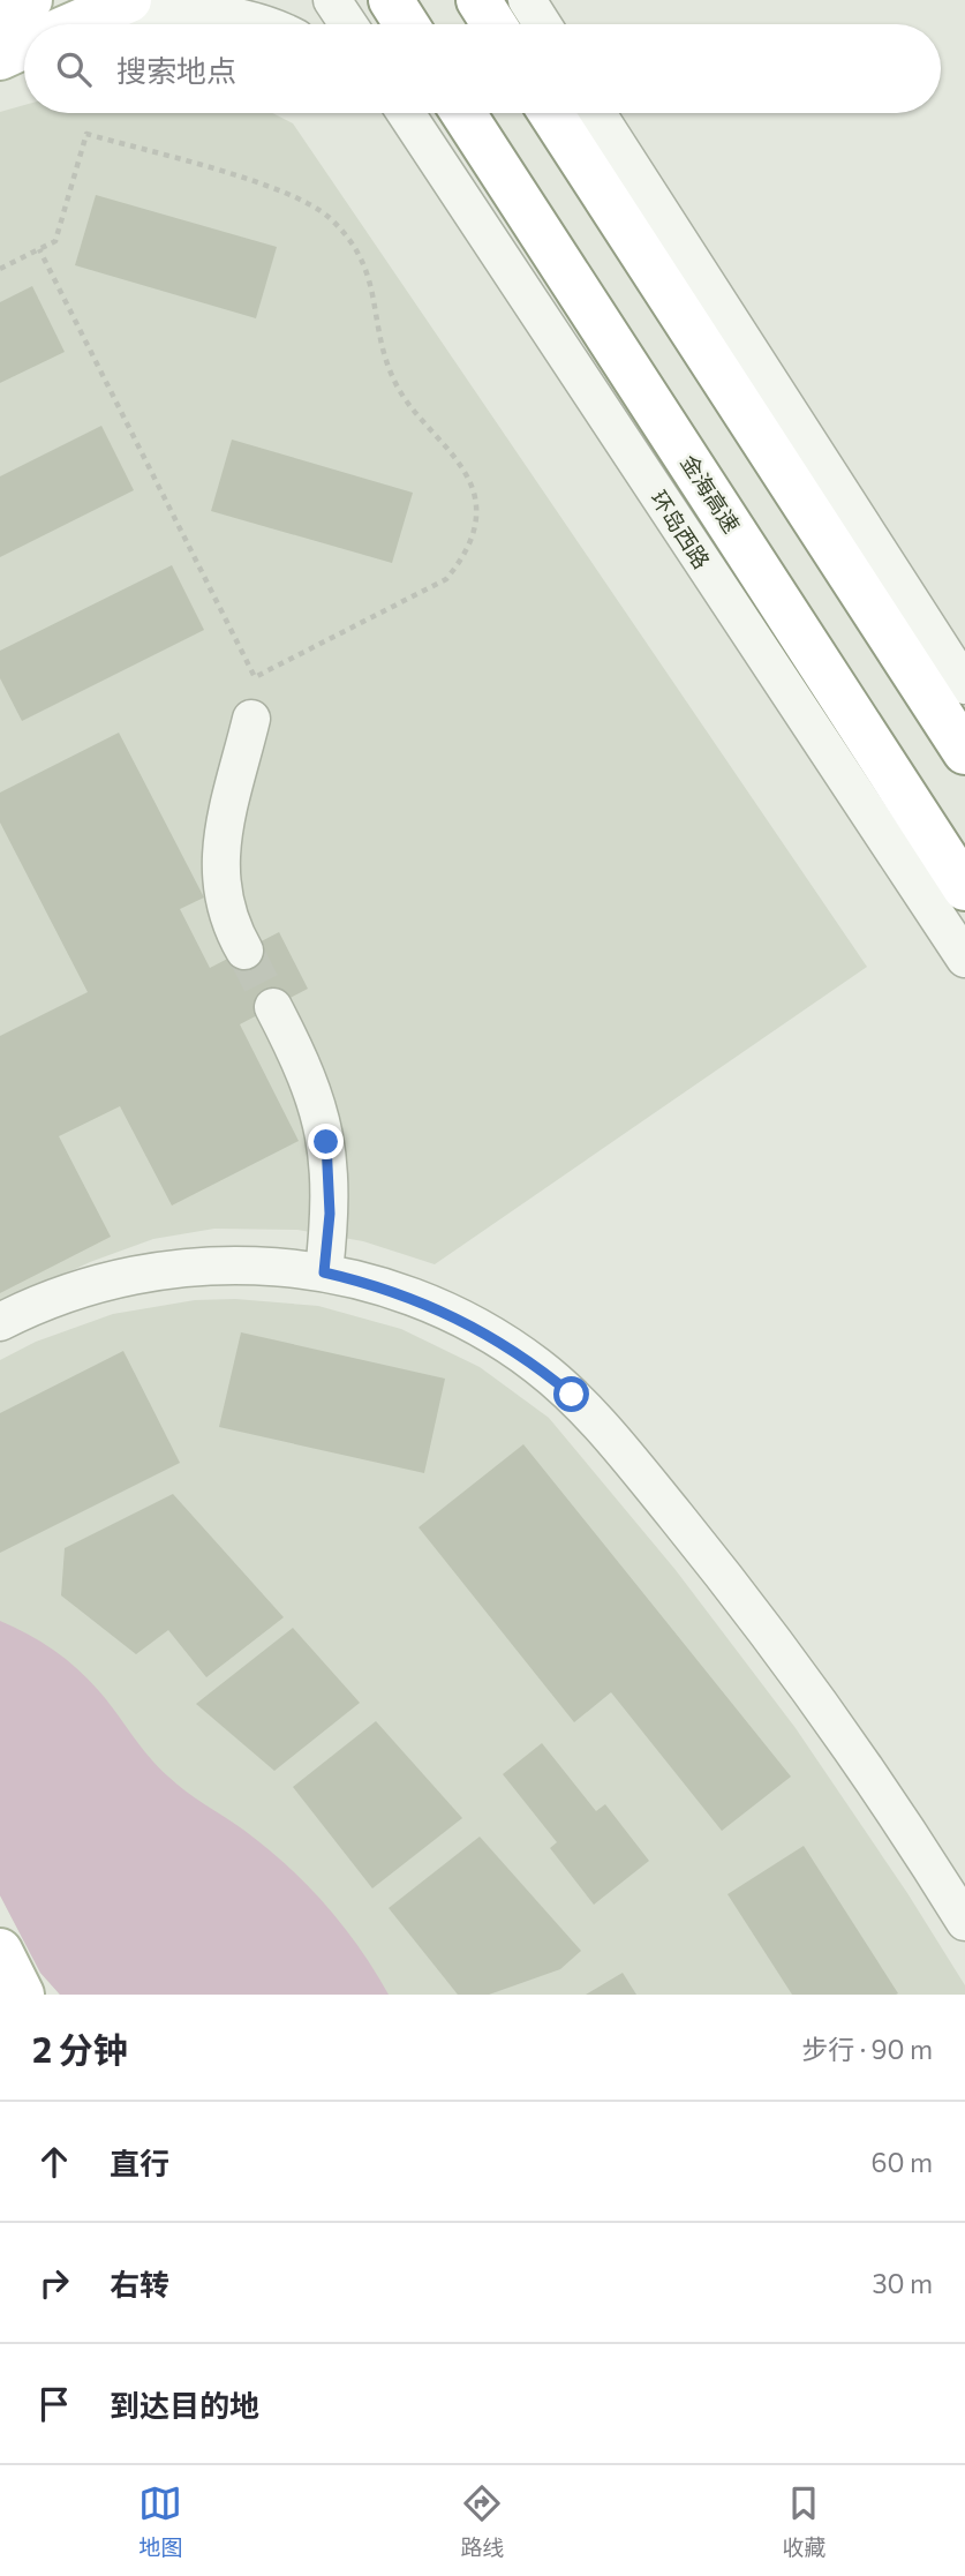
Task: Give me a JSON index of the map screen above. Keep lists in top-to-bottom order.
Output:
{
  "streets": {
    "main road": ["金海高速"],
    "street": ["环岛西路"]
  },
  "page": {
    "search": "搜索地点",
    "heading": ["2 分钟", "步行 · 90 m"],
    "list": [
      ["直行", "60 m"],
      ["右转", "30 m"],
      "到达目的地"
    ],
    "nav": ["地图", "路线", "收藏"]
  }
}
